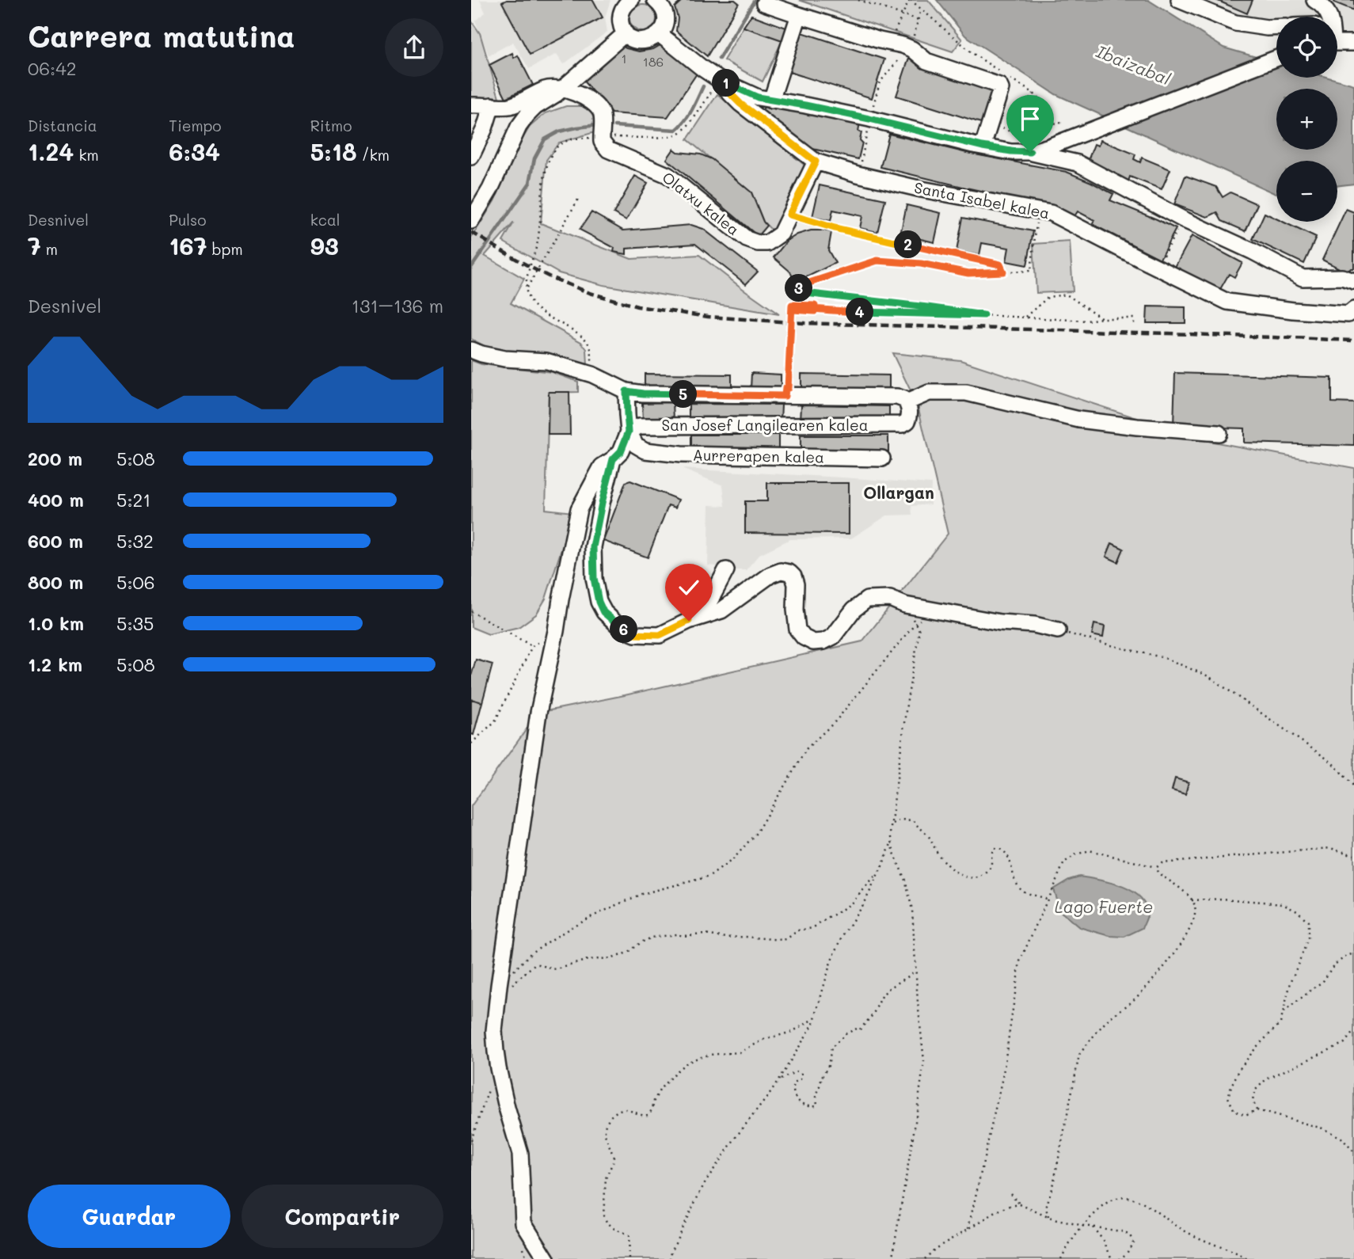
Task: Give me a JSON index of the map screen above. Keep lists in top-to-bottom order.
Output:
{
  "streets": {
    "street": [
      "Santa Isabel kalea",
      "Olatxu kalea",
      "San Josef Langilearen kalea",
      "Aurrerapen kalea"
    ]
  },
  "crossings": [
    ["Santa Isabel kalea", "Olatxu kalea"],
    ["San Josef Langilearen kalea", "Aurrerapen kalea"]
  ],
  "districts": ["Ollargan"],
  "water": ["Ibaizabal", "Lago Fuerte"],
  "house_numbers": ["1", "186"],
  "page": {
    "heading": ["Carrera matutina", "06:42"],
    "map_buttons": ["+", "−"],
    "pins": [
      "1",
      "2",
      "3",
      "4",
      "5",
      "6"
    ],
    "stats": [
      ["Distancia", "1.24 km"],
      ["Tiempo", "6:34"],
      ["Ritmo", "5:18 /km"],
      ["Desnivel", "7 m"],
      ["Pulso", "167 bpm"],
      ["kcal", "93"]
    ],
    "chart": ["Desnivel", "131–136 m"],
    "list": [
      {
        "name": "200 m",
        "note": "5:08"
      },
      {
        "name": "400 m",
        "note": "5:21"
      },
      {
        "name": "600 m",
        "note": "5:32"
      },
      {
        "name": "800 m",
        "note": "5:06"
      },
      {
        "name": "1.0 km",
        "note": "5:35"
      },
      {
        "name": "1.2 km",
        "note": "5:08"
      }
    ],
    "buttons": ["Guardar", "Compartir"]
  }
}
